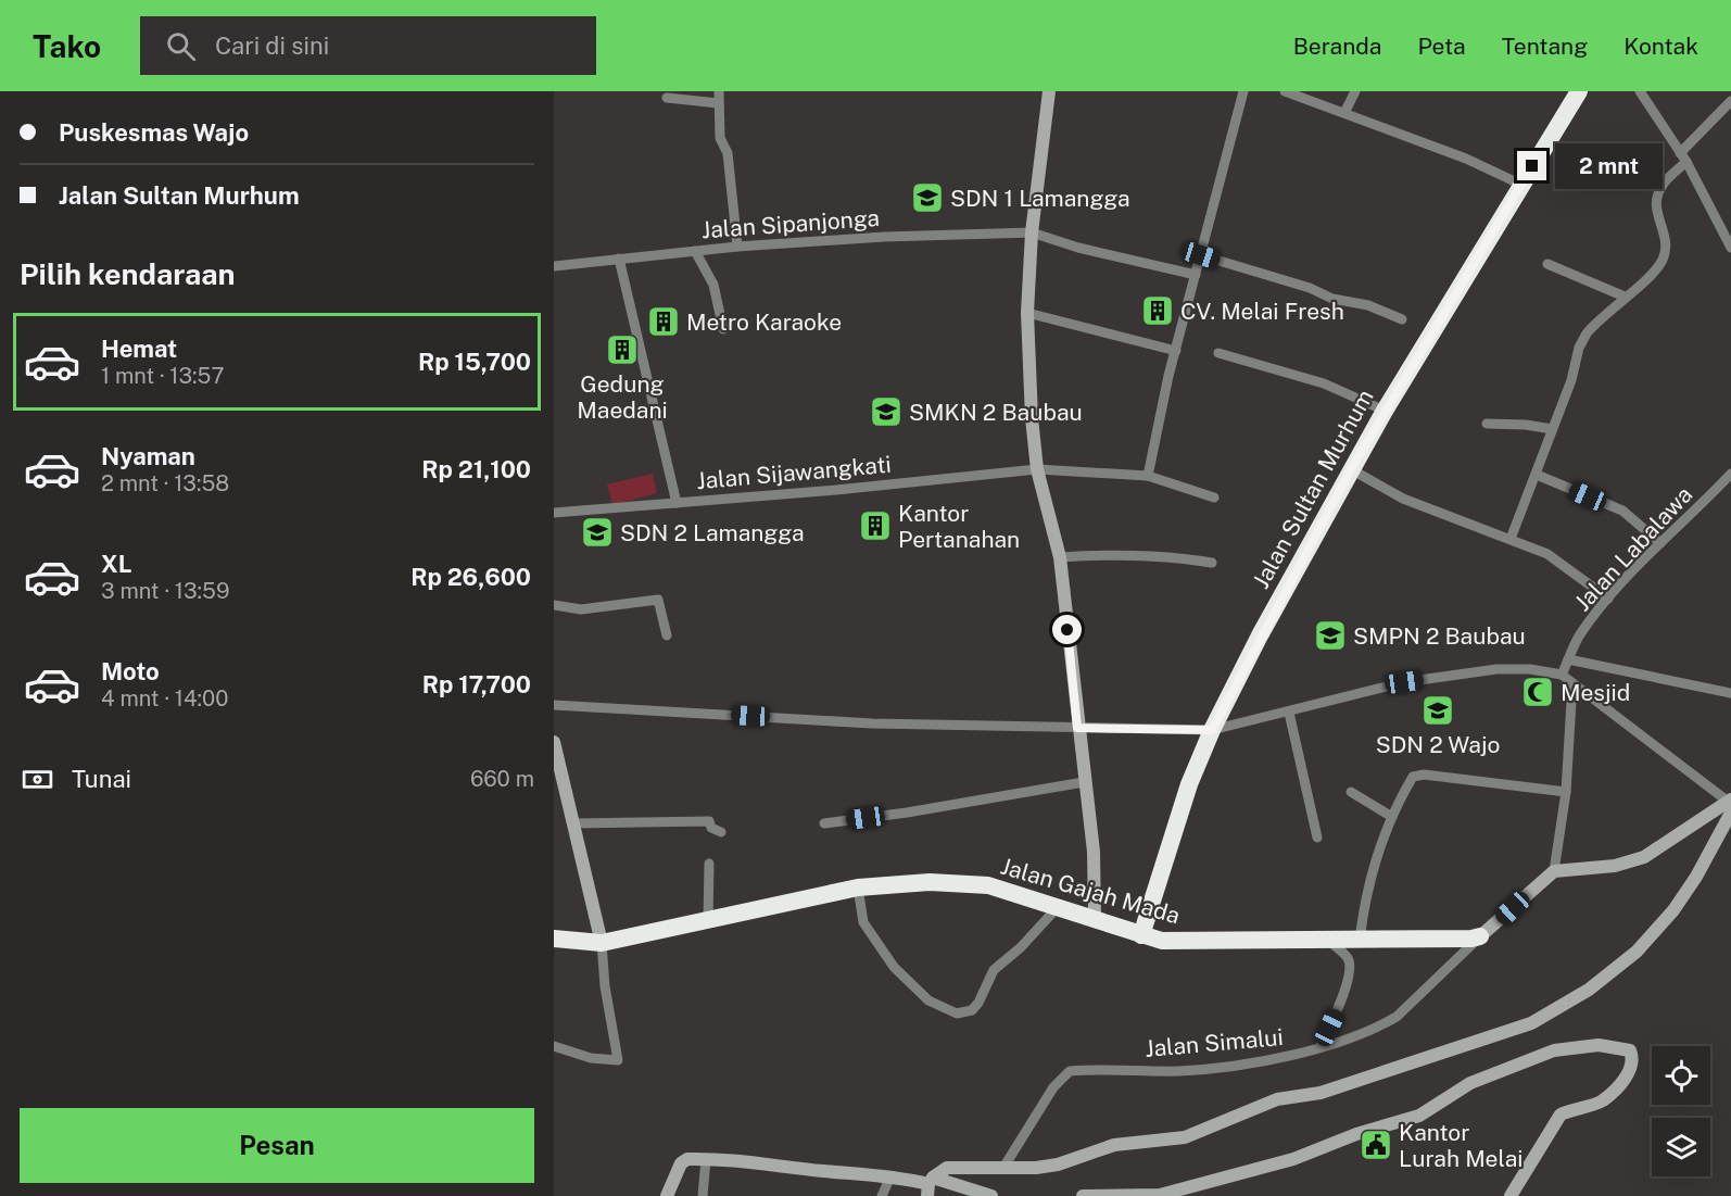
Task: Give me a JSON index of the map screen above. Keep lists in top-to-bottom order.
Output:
{
  "streets": {
    "highway": ["Jalan Sultan Murhum", "Jalan Gajah Mada"],
    "street": [
      "Jalan Sipanjonga",
      "Jalan Sijawangkati",
      "Jalan Labalawa",
      "Jalan Simalui"
    ]
  },
  "crossings": [
    ["Jalan Sultan Murhum", "Jalan Gajah Mada"],
    ["Jalan Gajah Mada", "Jalan Simalui"]
  ],
  "places": {
    "school or university": [
      "SDN 1 Lamangga",
      "SMKN 2 Baubau",
      "SDN 2 Lamangga",
      "SMPN 2 Baubau",
      "SDN 2 Wajo"
    ],
    "building": [
      "CV. Melai Fresh",
      "Metro Karaoke",
      "Gedung Maedani",
      "Kantor Pertanahan"
    ],
    "mosque": ["Mesjid"],
    "public building": ["Kantor Lurah Melai"]
  },
  "page": {
    "header": "Tako",
    "search": "Cari di sini",
    "nav": [
      "Beranda",
      "Peta",
      "Tentang",
      "Kontak"
    ],
    "banner": ["Puskesmas Wajo", "Jalan Sultan Murhum"],
    "bubble": "2 mnt",
    "heading": "Pilih kendaraan",
    "list": [
      {
        "name": "Hemat",
        "note": "1 mnt · 13:57",
        "value": "Rp 15,700"
      },
      {
        "name": "Nyaman",
        "note": "2 mnt · 13:58",
        "value": "Rp 21,100"
      },
      {
        "name": "XL",
        "note": "3 mnt · 13:59",
        "value": "Rp 26,600"
      },
      {
        "name": "Moto",
        "note": "4 mnt · 14:00",
        "value": "Rp 17,700"
      }
    ],
    "pay": ["Tunai", "660 m"],
    "buttons": "Pesan"
  }
}
